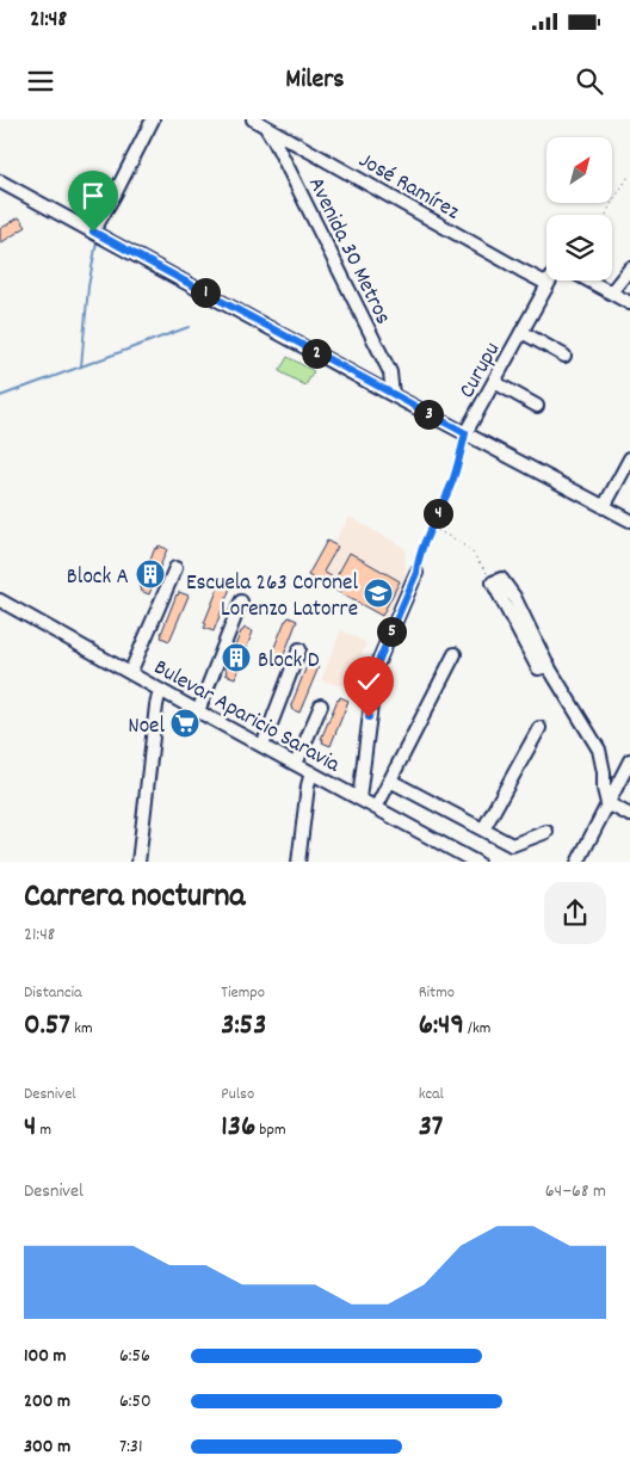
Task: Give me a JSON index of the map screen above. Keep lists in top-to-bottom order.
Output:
{
  "streets": {
    "street": [
      "José Ramírez",
      "Avenida 30 Metros",
      "Curupu",
      "Bulevar Aparicio Saravia"
    ]
  },
  "crossings": [
    ["José Ramírez", "Avenida 30 Metros"],
    ["José Ramírez", "Curupu"]
  ],
  "places": {
    "building": ["Block A", "Block D"],
    "school or university": ["Escuela 263 Coronel Lorenzo Latorre"],
    "supermarket": ["Noel"]
  },
  "north": "top right",
  "page": {
    "status": "21:48",
    "header": "Milers",
    "pins": [
      "1",
      "2",
      "3",
      "4",
      "5"
    ],
    "heading": ["Carrera nocturna", "21:48"],
    "stats": [
      ["Distancia", "0.57 km"],
      ["Tiempo", "3:53"],
      ["Ritmo", "6:49 /km"],
      ["Desnivel", "4 m"],
      ["Pulso", "136 bpm"],
      ["kcal", "37"]
    ],
    "chart": ["Desnivel", "64–68 m"],
    "list": [
      {
        "name": "100 m",
        "note": "6:56"
      },
      {
        "name": "200 m",
        "note": "6:50"
      },
      {
        "name": "300 m",
        "note": "7:31"
      }
    ]
  }
}
